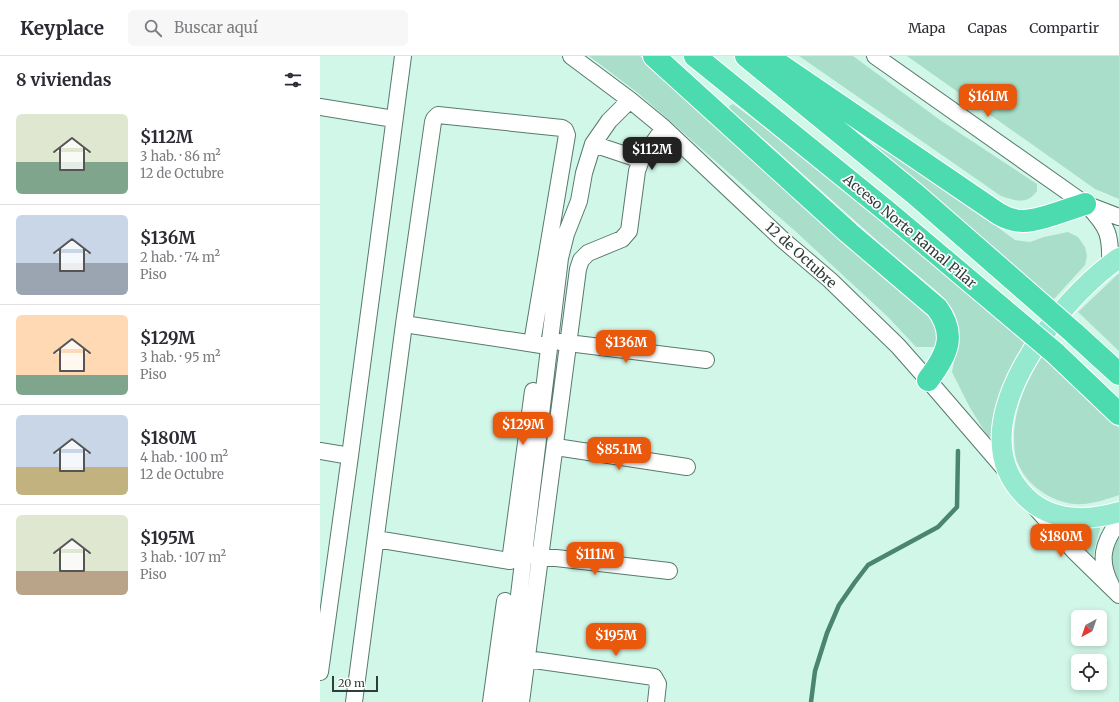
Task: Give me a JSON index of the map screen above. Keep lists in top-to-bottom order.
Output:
{
  "streets": {
    "highway": ["Acceso Norte Ramal Pilar"],
    "street": ["12 de Octubre"]
  },
  "scale_bar": "20 m",
  "north": "bottom left",
  "page": {
    "header": "Keyplace",
    "search": "Buscar aquí",
    "nav": ["Mapa", "Capas", "Compartir"],
    "heading": "8 viviendas",
    "price": [
      "$161M",
      "$112M",
      "$136M",
      "$129M",
      "$85.1M",
      "$180M",
      "$111M",
      "$195M"
    ],
    "list": [
      {
        "name": "$112M",
        "note": "3 hab. · 86 m² · 12 de Octubre"
      },
      {
        "name": "$136M",
        "note": "2 hab. · 74 m² · Piso"
      },
      {
        "name": "$129M",
        "note": "3 hab. · 95 m² · Piso"
      },
      {
        "name": "$180M",
        "note": "4 hab. · 100 m² · 12 de Octubre"
      },
      {
        "name": "$195M",
        "note": "3 hab. · 107 m² · Piso"
      }
    ],
    "scale": "20 m"
  }
}
